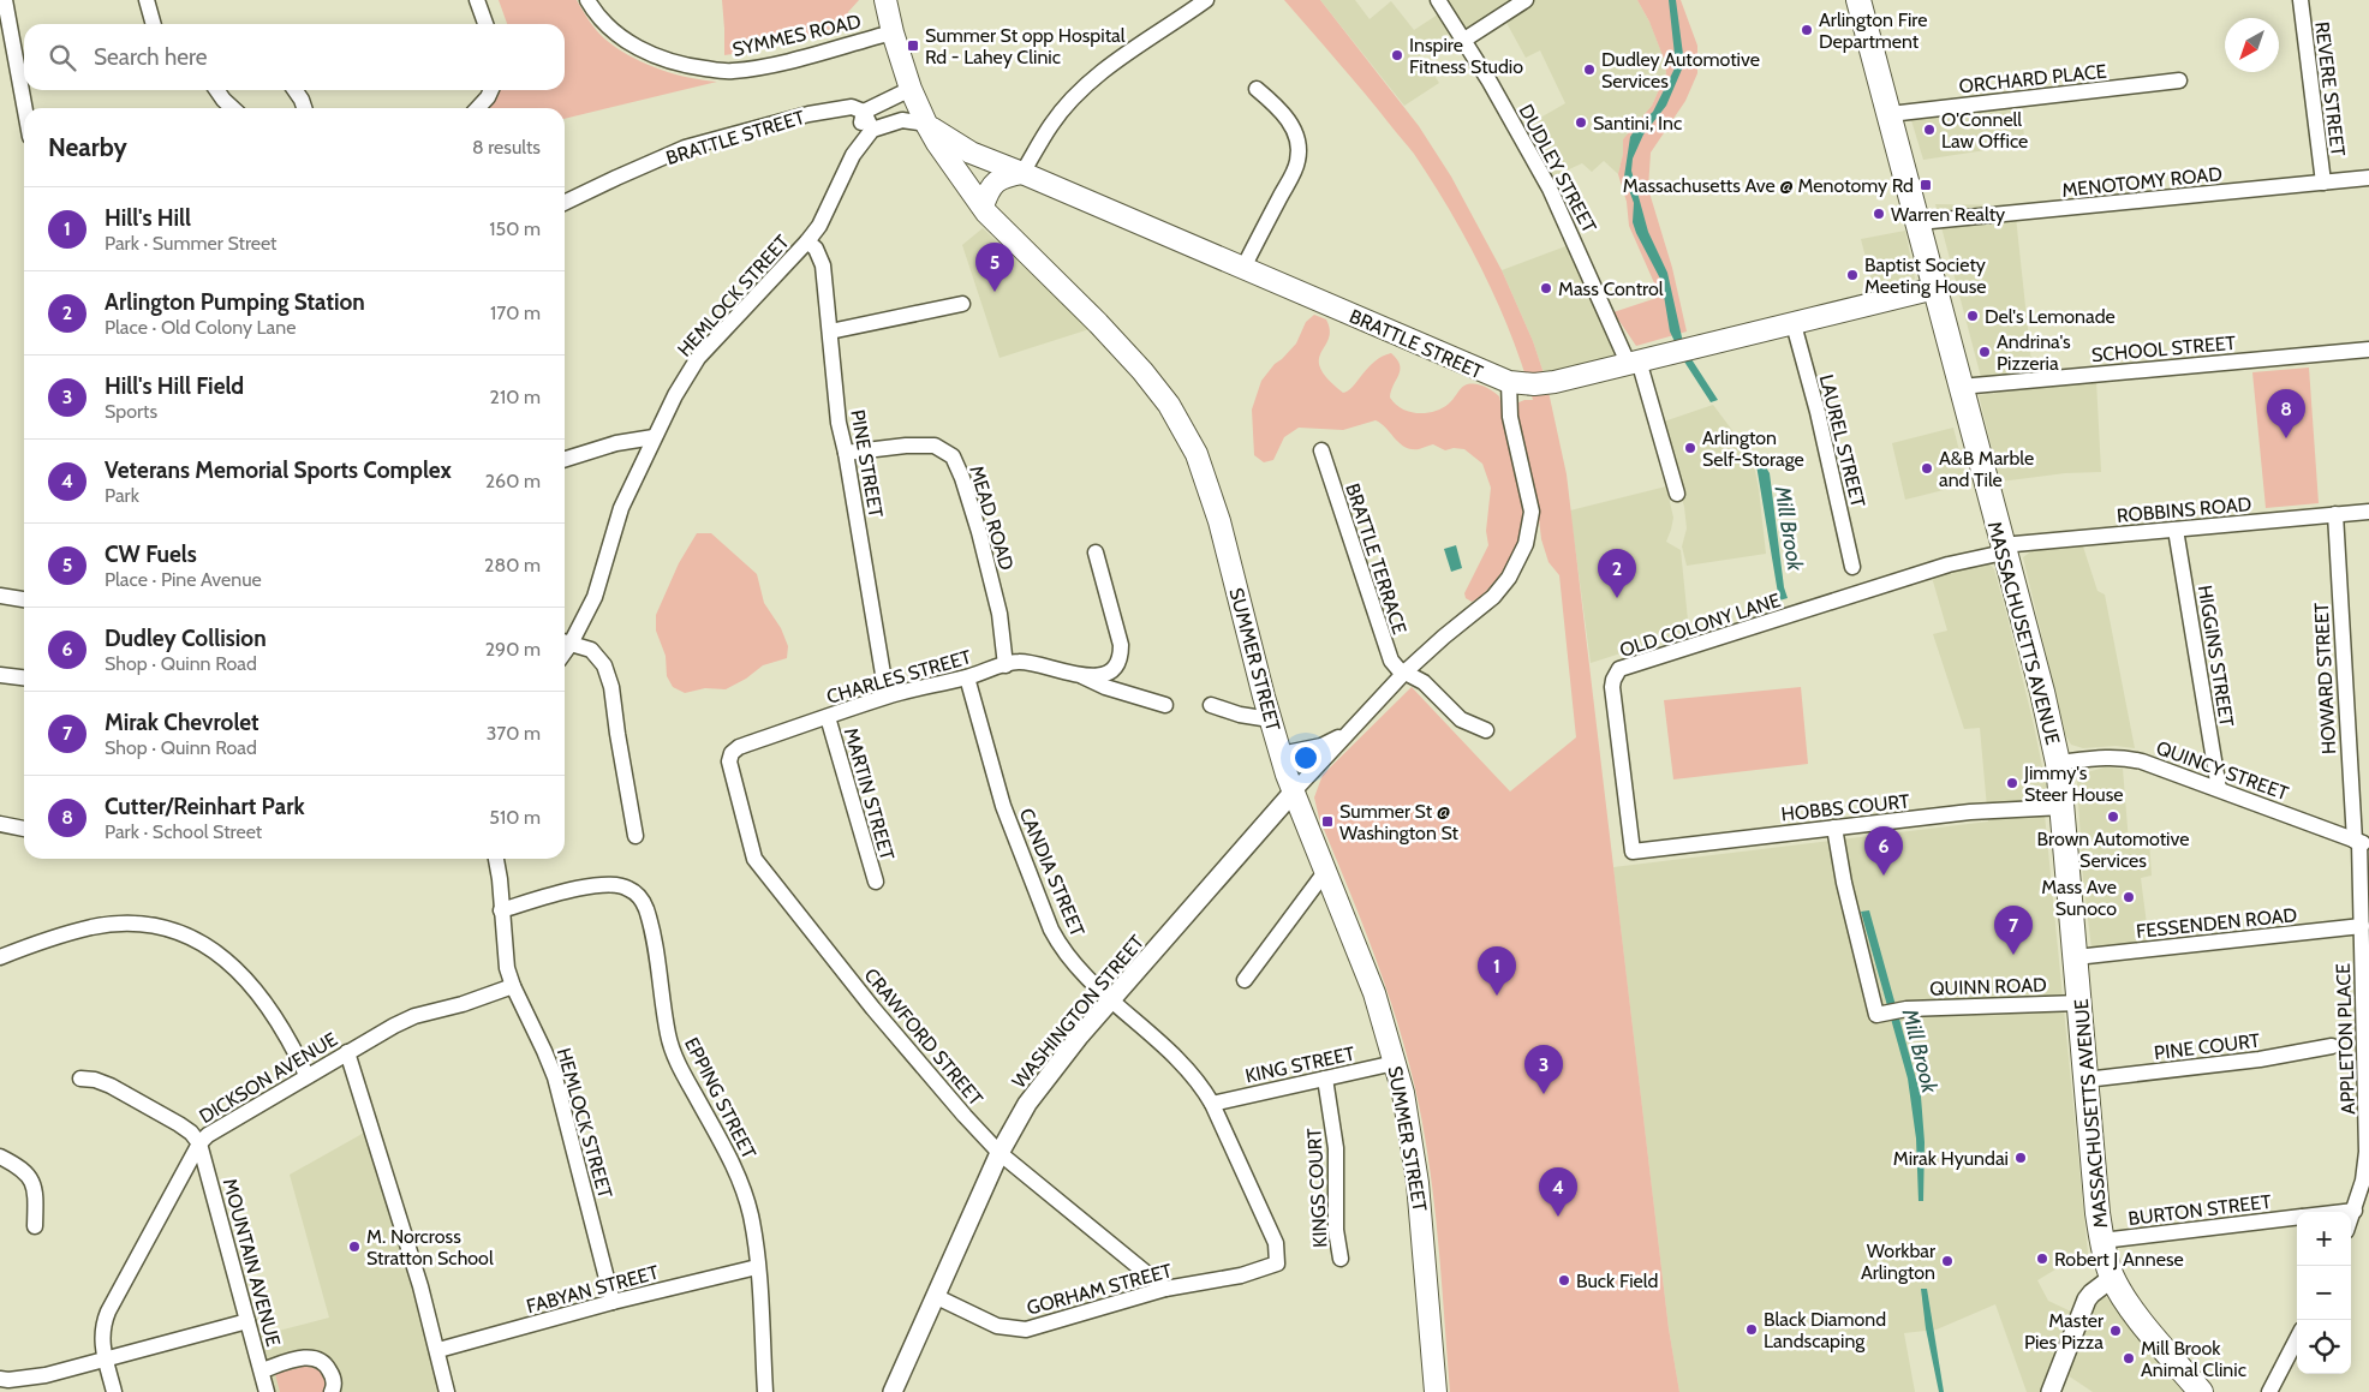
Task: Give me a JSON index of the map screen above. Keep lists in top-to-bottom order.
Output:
{
  "streets": {
    "main road": ["BRATTLE STREET", "MASSACHUSETTS AVENUE", "SUMMER STREET"],
    "street": [
      "SYMMES ROAD",
      "ORCHARD PLACE",
      "REVERE STREET",
      "DUDLEY STREET",
      "MENOTOMY ROAD",
      "HEMLOCK STREET",
      "SCHOOL STREET",
      "LAUREL STREET",
      "PINE STREET",
      "ROBBINS ROAD",
      "MEAD ROAD",
      "BRATTLE TERRACE",
      "OLD COLONY LANE",
      "HIGGINS STREET",
      "CHARLES STREET",
      "HOWARD STREET",
      "QUINCY STREET",
      "MARTIN STREET",
      "HOBBS COURT",
      "CANDIA STREET",
      "FESSENDEN ROAD",
      "QUINN ROAD",
      "WASHINGTON STREET",
      "CRAWFORD STREET",
      "APPLETON PLACE",
      "PINE COURT",
      "KING STREET",
      "DICKSON AVENUE",
      "EPPING STREET",
      "KINGS COURT",
      "BURTON STREET",
      "MOUNTAIN AVENUE",
      "FABYAN STREET",
      "GORHAM STREET"
    ]
  },
  "crossings": [
    ["SYMMES ROAD", "SUMMER STREET"],
    ["ORCHARD PLACE", "MASSACHUSETTS AVENUE"],
    ["REVERE STREET", "MENOTOMY ROAD"],
    ["BRATTLE STREET", "DUDLEY STREET"],
    ["BRATTLE STREET", "HEMLOCK STREET"],
    ["BRATTLE STREET", "LAUREL STREET"],
    ["BRATTLE STREET", "MASSACHUSETTS AVENUE"],
    ["BRATTLE STREET", "SUMMER STREET"],
    ["BRATTLE STREET", "WASHINGTON STREET"],
    ["MENOTOMY ROAD", "MASSACHUSETTS AVENUE"],
    ["HEMLOCK STREET", "PINE STREET"],
    ["HEMLOCK STREET", "DICKSON AVENUE"],
    ["HEMLOCK STREET", "EPPING STREET"],
    ["HEMLOCK STREET", "FABYAN STREET"],
    ["SCHOOL STREET", "MASSACHUSETTS AVENUE"],
    ["PINE STREET", "MEAD ROAD"],
    ["PINE STREET", "CHARLES STREET"],
    ["ROBBINS ROAD", "OLD COLONY LANE"],
    ["ROBBINS ROAD", "MASSACHUSETTS AVENUE"],
    ["ROBBINS ROAD", "HIGGINS STREET"],
    ["ROBBINS ROAD", "HOWARD STREET"],
    ["MEAD ROAD", "CHARLES STREET"],
    ["BRATTLE TERRACE", "WASHINGTON STREET"],
    ["OLD COLONY LANE", "MASSACHUSETTS AVENUE"],
    ["OLD COLONY LANE", "HOBBS COURT"],
    ["MASSACHUSETTS AVENUE", "QUINCY STREET"],
    ["MASSACHUSETTS AVENUE", "HOBBS COURT"],
    ["MASSACHUSETTS AVENUE", "FESSENDEN ROAD"],
    ["MASSACHUSETTS AVENUE", "QUINN ROAD"],
    ["MASSACHUSETTS AVENUE", "PINE COURT"],
    ["MASSACHUSETTS AVENUE", "BURTON STREET"],
    ["HIGGINS STREET", "QUINCY STREET"],
    ["SUMMER STREET", "WASHINGTON STREET"],
    ["SUMMER STREET", "KING STREET"],
    ["CHARLES STREET", "MARTIN STREET"],
    ["CHARLES STREET", "CANDIA STREET"],
    ["CHARLES STREET", "CRAWFORD STREET"],
    ["HOWARD STREET", "QUINCY STREET"],
    ["HOWARD STREET", "APPLETON PLACE"],
    ["QUINCY STREET", "APPLETON PLACE"],
    ["HOBBS COURT", "QUINN ROAD"],
    ["CANDIA STREET", "WASHINGTON STREET"],
    ["CANDIA STREET", "KING STREET"],
    ["CANDIA STREET", "GORHAM STREET"],
    ["FESSENDEN ROAD", "APPLETON PLACE"],
    ["WASHINGTON STREET", "CRAWFORD STREET"],
    ["WASHINGTON STREET", "GORHAM STREET"],
    ["CRAWFORD STREET", "GORHAM STREET"],
    ["APPLETON PLACE", "BURTON STREET"],
    ["KING STREET", "KINGS COURT"],
    ["DICKSON AVENUE", "MOUNTAIN AVENUE"],
    ["EPPING STREET", "FABYAN STREET"]
  ],
  "water": ["Mill Brook"],
  "places": {
    "other": [
      "Arlington Fire Department",
      "Inspire Fitness Studio",
      "Dudley Automotive Services",
      "Santini, Inc",
      "O'Connell Law Office",
      "Warren Realty",
      "Baptist Society Meeting House",
      "Mass Control",
      "Del's Lemonade",
      "Andrina's Pizzeria",
      "Arlington Self-Storage",
      "A&B Marble and Tile",
      "Jimmy's Steer House",
      "Brown Automotive Services",
      "Mass Ave Sunoco",
      "Mirak Hyundai",
      "M. Norcross Stratton School",
      "Robert J Annese",
      "Workbar Arlington",
      "Buck Field",
      "Black Diamond Landscaping",
      "Master Pies Pizza",
      "Mill Brook Animal Clinic"
    ],
    "transit": ["Summer St opp Hospital Rd - Lahey Clinic", "Massachusetts Ave @ Menotomy Rd", "Summer St @ Washington St"]
  },
  "north": "bottom left",
  "page": {
    "search": "Search here",
    "heading": ["Nearby", "8 results"],
    "list": [
      {
        "mark": "1",
        "name": "Hill's Hill",
        "note": "Park · Summer Street",
        "value": "150 m"
      },
      {
        "mark": "2",
        "name": "Arlington Pumping Station",
        "note": "Place · Old Colony Lane",
        "value": "170 m"
      },
      {
        "mark": "3",
        "name": "Hill's Hill Field",
        "note": "Sports",
        "value": "210 m"
      },
      {
        "mark": "4",
        "name": "Veterans Memorial Sports Complex",
        "note": "Park",
        "value": "260 m"
      },
      {
        "mark": "5",
        "name": "CW Fuels",
        "note": "Place · Pine Avenue",
        "value": "280 m"
      },
      {
        "mark": "6",
        "name": "Dudley Collision",
        "note": "Shop · Quinn Road",
        "value": "290 m"
      },
      {
        "mark": "7",
        "name": "Mirak Chevrolet",
        "note": "Shop · Quinn Road",
        "value": "370 m"
      },
      {
        "mark": "8",
        "name": "Cutter/Reinhart Park",
        "note": "Park · School Street",
        "value": "510 m"
      }
    ],
    "pins": [
      "5",
      "8",
      "2",
      "6",
      "7",
      "1",
      "3",
      "4"
    ],
    "map_buttons": ["+", "−"]
  }
}
